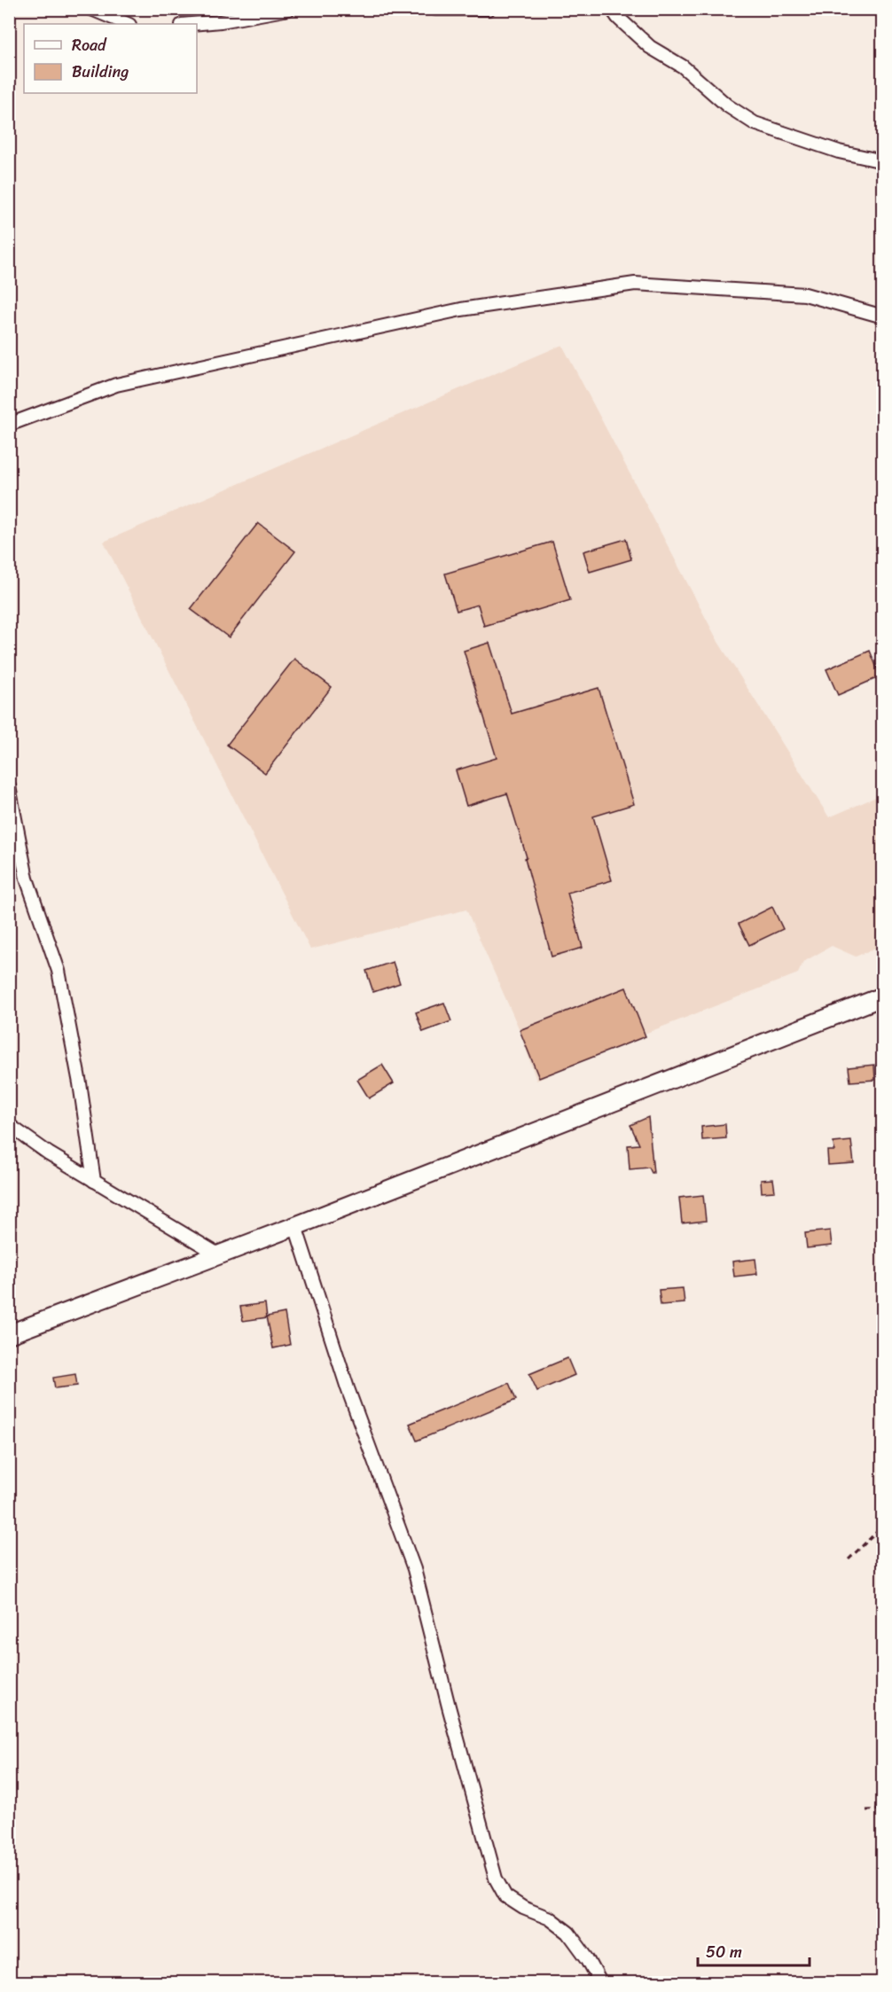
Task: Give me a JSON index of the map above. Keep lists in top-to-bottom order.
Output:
{
  "legend": ["Road", "Building"],
  "scale_bar": "50 m"
}
